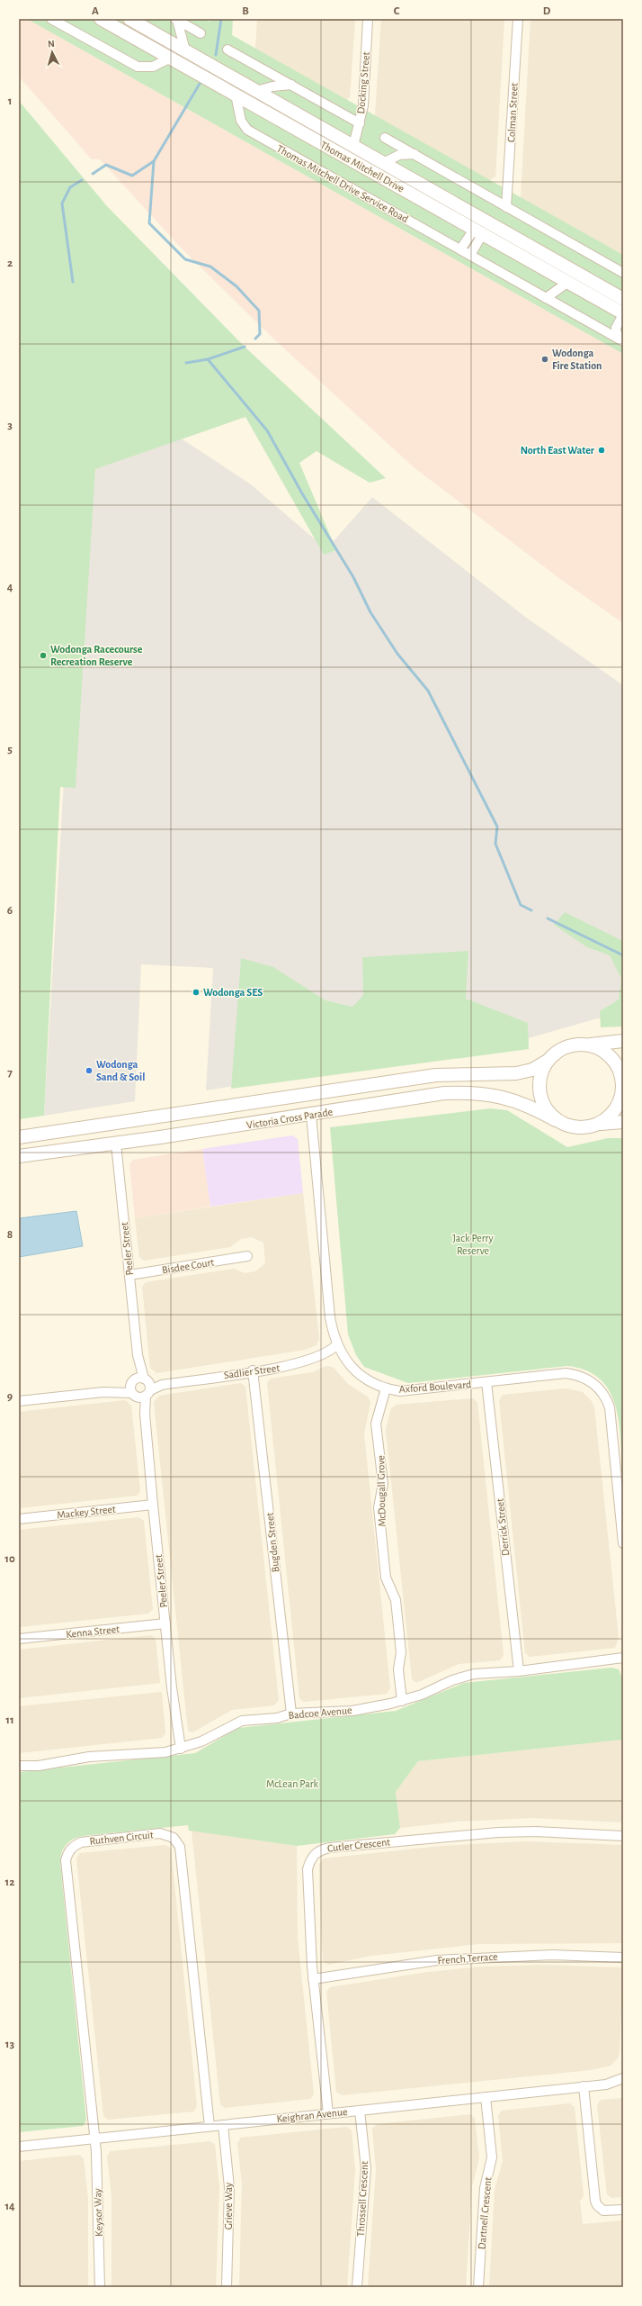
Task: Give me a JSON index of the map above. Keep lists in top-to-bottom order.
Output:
{
  "streets": {
    "main road": ["Thomas Mitchell Drive", "Victoria Cross Parade"],
    "street": [
      "Docking Street",
      "Colman Street",
      "Thomas Mitchell Drive Service Road",
      "Peeler Street",
      "Bisdee Court",
      "Sadlier Street",
      "Axford Boulevard",
      "McDougall Grove",
      "Mackey Street",
      "Derrick Street",
      "Bugden Street",
      "Kenna Street",
      "Badcoe Avenue",
      "Ruthven Circuit",
      "Cutler Crescent",
      "French Terrace",
      "Keighran Avenue",
      "Throssell Crescent",
      "Grieve Way",
      "Keysor Way",
      "Dartnell Crescent"
    ]
  },
  "crossings": [
    ["Docking Street", "Thomas Mitchell Drive"],
    ["Thomas Mitchell Drive", "Thomas Mitchell Drive Service Road"],
    ["Victoria Cross Parade", "Peeler Street"],
    ["Victoria Cross Parade", "Axford Boulevard"],
    ["Peeler Street", "Bisdee Court"],
    ["Peeler Street", "Sadlier Street"],
    ["Peeler Street", "Mackey Street"],
    ["Peeler Street", "Kenna Street"],
    ["Peeler Street", "Badcoe Avenue"],
    ["Sadlier Street", "Axford Boulevard"],
    ["Sadlier Street", "Bugden Street"],
    ["Axford Boulevard", "McDougall Grove"],
    ["Axford Boulevard", "Derrick Street"],
    ["McDougall Grove", "Badcoe Avenue"],
    ["Derrick Street", "Badcoe Avenue"],
    ["Bugden Street", "Badcoe Avenue"],
    ["Ruthven Circuit", "Keighran Avenue"],
    ["Ruthven Circuit", "Keysor Way"],
    ["Cutler Crescent", "French Terrace"],
    ["Cutler Crescent", "Keighran Avenue"],
    ["Keighran Avenue", "Throssell Crescent"],
    ["Keighran Avenue", "Grieve Way"],
    ["Keighran Avenue", "Keysor Way"],
    ["Keighran Avenue", "Dartnell Crescent"]
  ],
  "parks": ["Jack Perry Reserve", "McLean Park"],
  "places": [
    "Wodonga Fire Station",
    "North East Water",
    "Wodonga Racecourse Recreation Reserve",
    "Wodonga SES",
    "Wodonga Sand & Soil"
  ],
  "north": "top",
  "grid": {
    "columns": [
      "A",
      "B",
      "C",
      "D"
    ],
    "rows": [
      "1",
      "2",
      "3",
      "4",
      "5",
      "6",
      "7",
      "8",
      "9",
      "10",
      "11",
      "12",
      "13",
      "14"
    ]
  }
}
